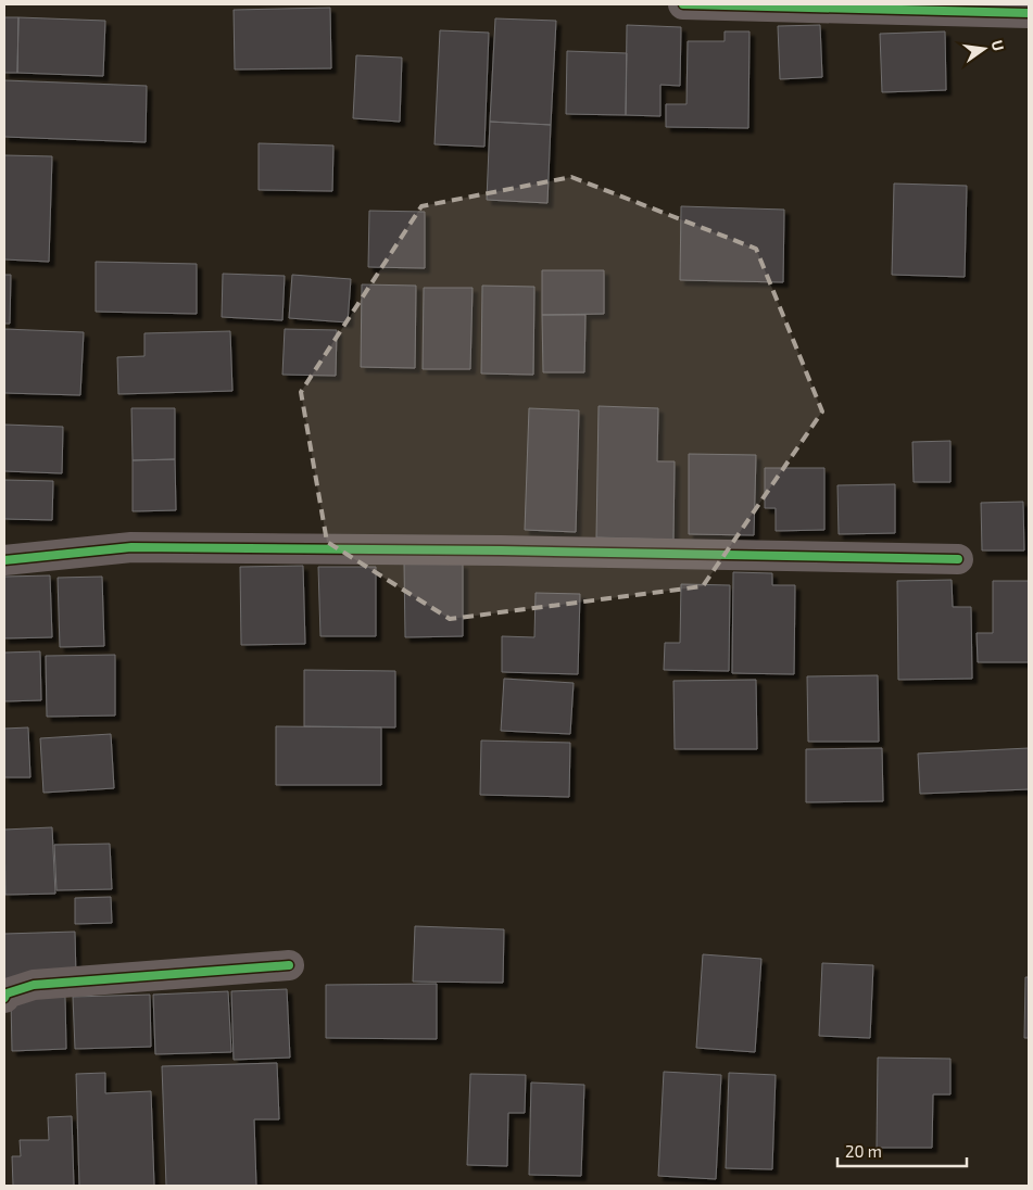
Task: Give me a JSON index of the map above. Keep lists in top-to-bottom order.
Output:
{
  "scale_bar": "20 m",
  "north": "right"
}
